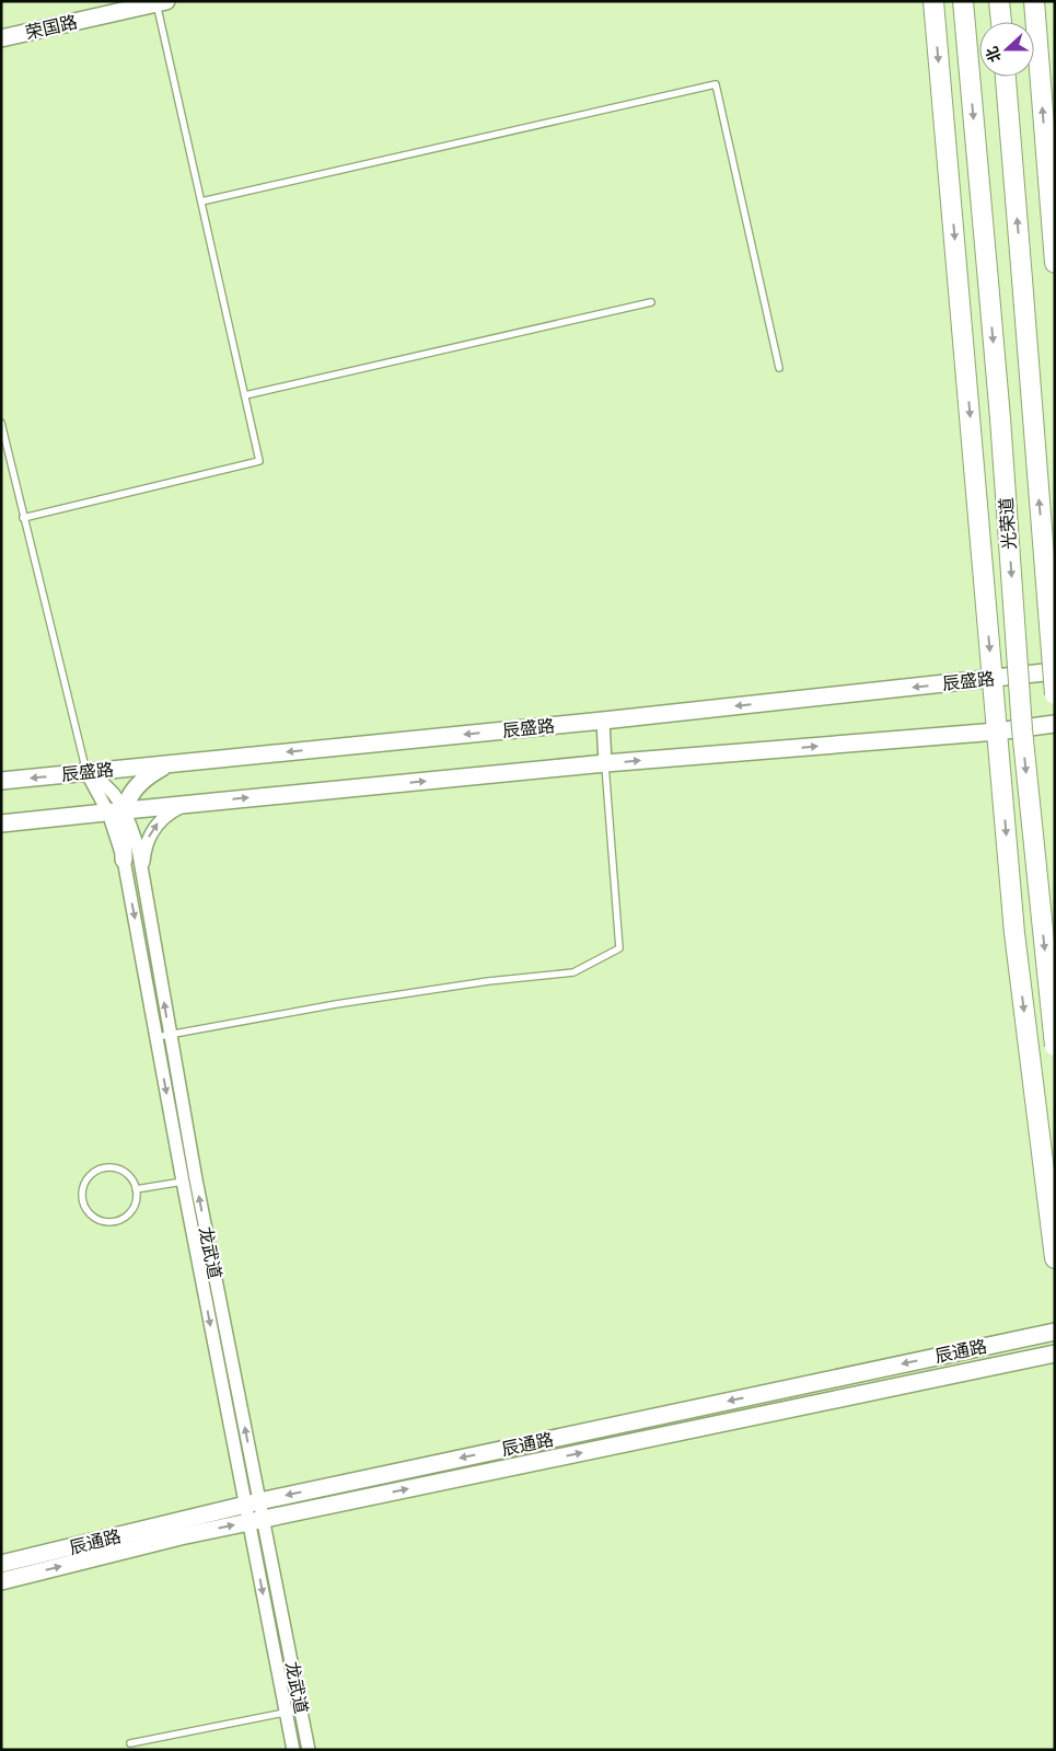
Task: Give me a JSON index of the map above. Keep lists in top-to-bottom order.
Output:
{
  "streets": {
    "main road": ["光荣道"],
    "street": [
      "荣国路",
      "辰盛路",
      "龙武道",
      "辰通路"
    ]
  },
  "crossings": [
    ["辰盛路", "龙武道"],
    ["龙武道", "辰通路"]
  ],
  "north": "left"
}
